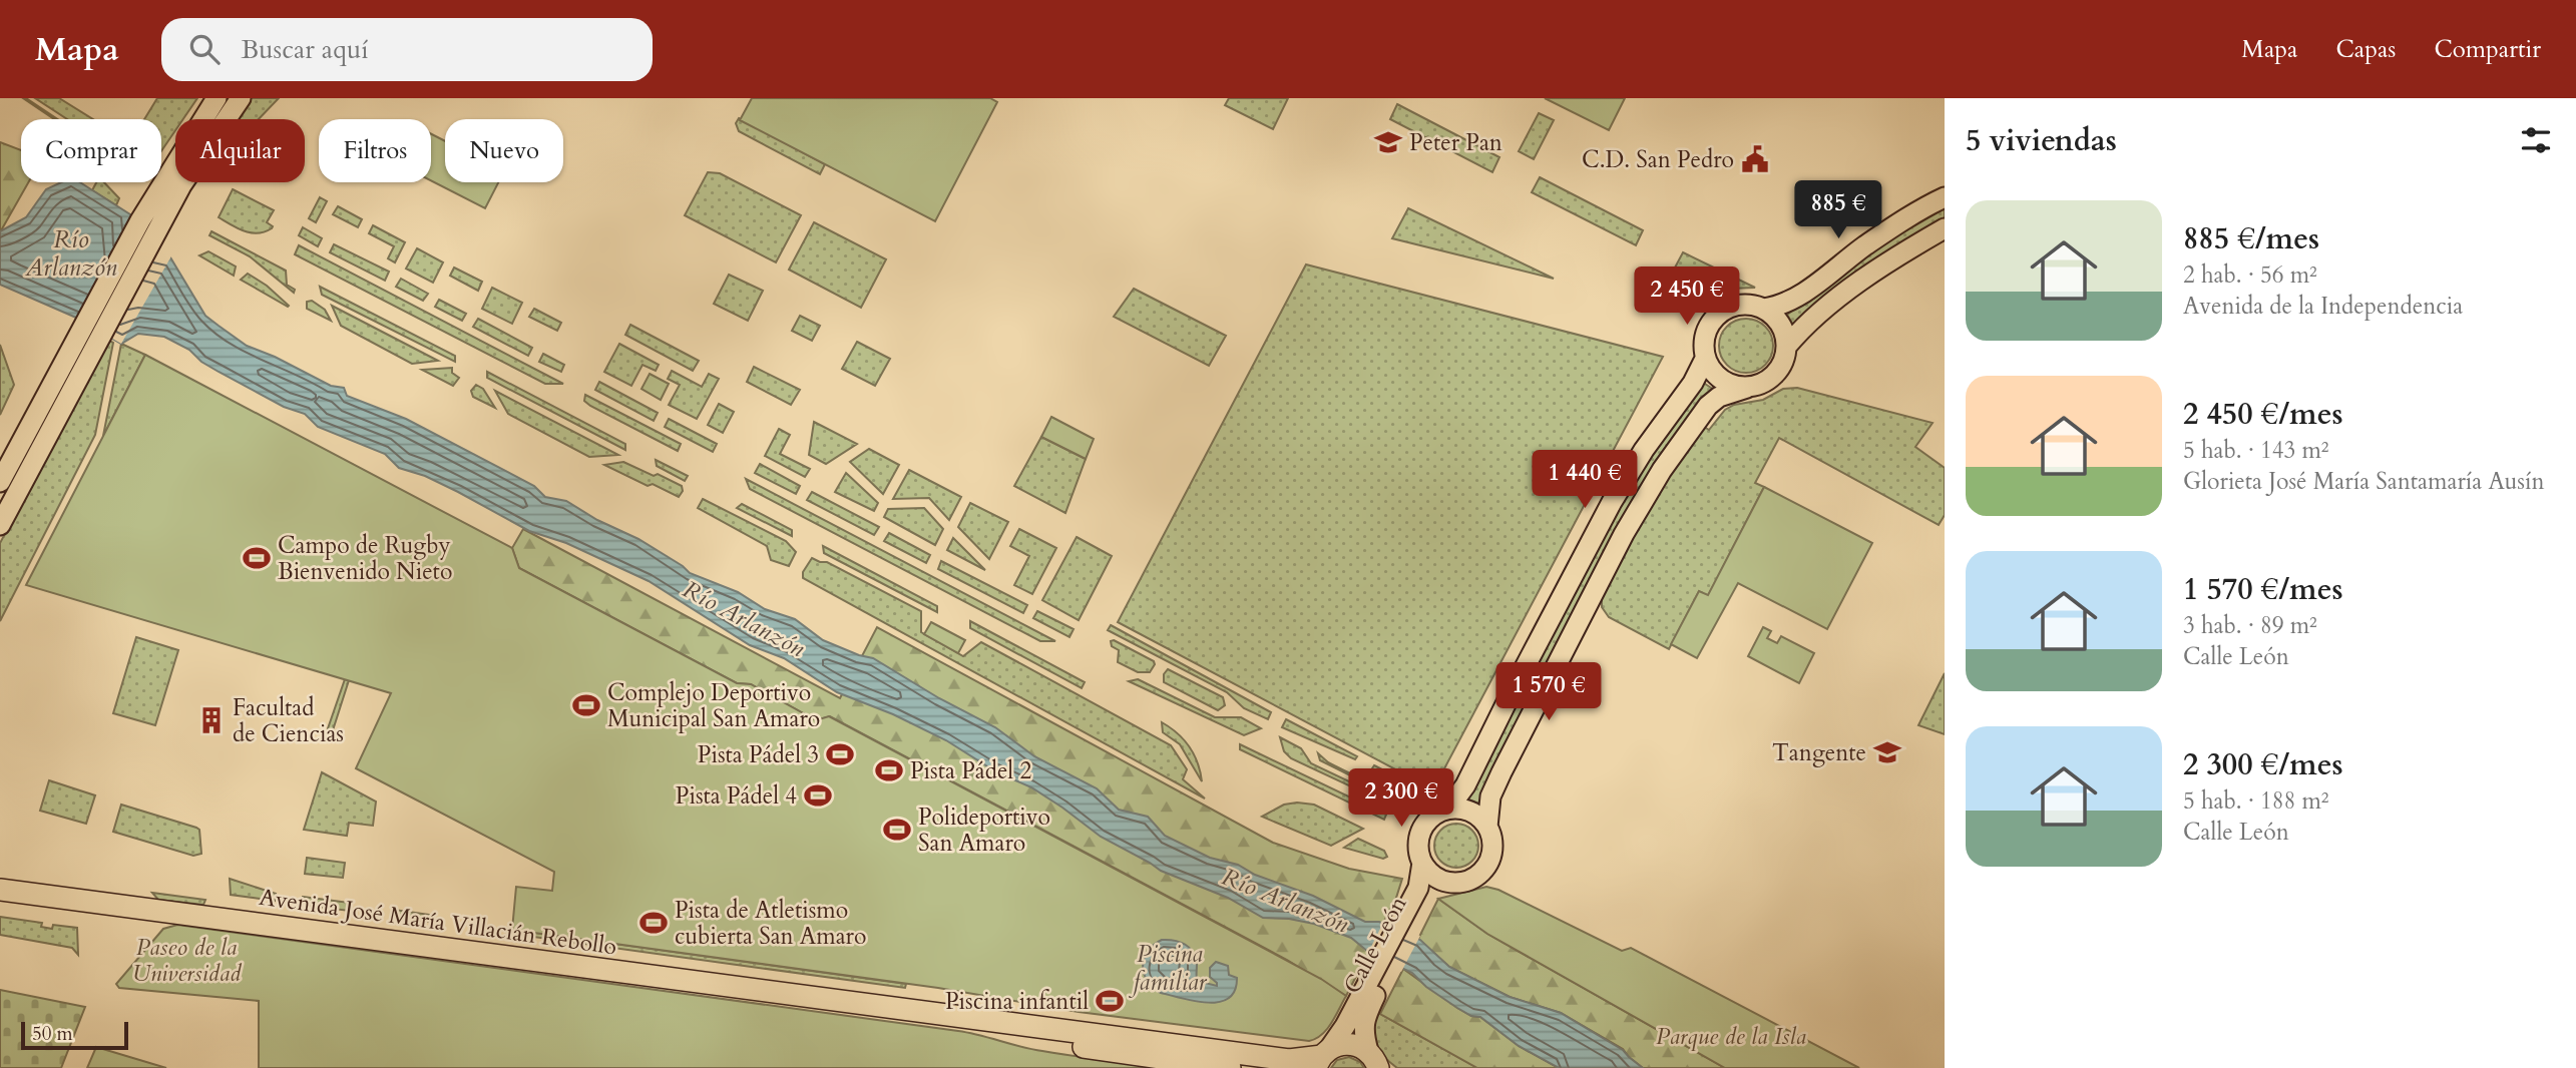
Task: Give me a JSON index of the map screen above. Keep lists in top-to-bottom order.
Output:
{
  "streets": {
    "highway": ["Avenida José María Villacián Rebollo"],
    "main road": ["Calle León"]
  },
  "crossings": [
    ["Avenida José María Villacián Rebollo", "Calle León"]
  ],
  "water": ["Río Arlanzón", "Piscina familiar"],
  "parks": ["Paseo de la Universidad", "Parque de la Isla"],
  "places": {
    "school or university": ["Peter Pan", "Tangente"],
    "public building": ["C.D. San Pedro"],
    "sports": [
      "Campo de Rugby Bienvenido Nieto",
      "Complejo Deportivo Municipal San Amaro",
      "Pista Pádel 3",
      "Pista Pádel 2",
      "Pista Pádel 4",
      "Polideportivo San Amaro",
      "Pista de Atletismo cubierta San Amaro",
      "Piscina infantil"
    ],
    "building": ["Facultad de Ciencias"]
  },
  "scale_bar": "50 m",
  "page": {
    "header": "Mapa",
    "search": "Buscar aquí",
    "nav": ["Mapa", "Capas", "Compartir"],
    "heading": "5 viviendas",
    "chip": [
      "Comprar",
      "Alquilar",
      "Filtros",
      "Nuevo"
    ],
    "price": [
      "885 €",
      "2 450 €",
      "1 440 €",
      "1 570 €",
      "2 300 €"
    ],
    "list": [
      {
        "name": "885 €/mes",
        "note": "2 hab. · 56 m² · Avenida de la Independencia"
      },
      {
        "name": "2 450 €/mes",
        "note": "5 hab. · 143 m² · Glorieta José María Santamaría Ausín"
      },
      {
        "name": "1 570 €/mes",
        "note": "3 hab. · 89 m² · Calle León"
      },
      {
        "name": "2 300 €/mes",
        "note": "5 hab. · 188 m² · Calle León"
      }
    ],
    "scale": "50 m"
  }
}
